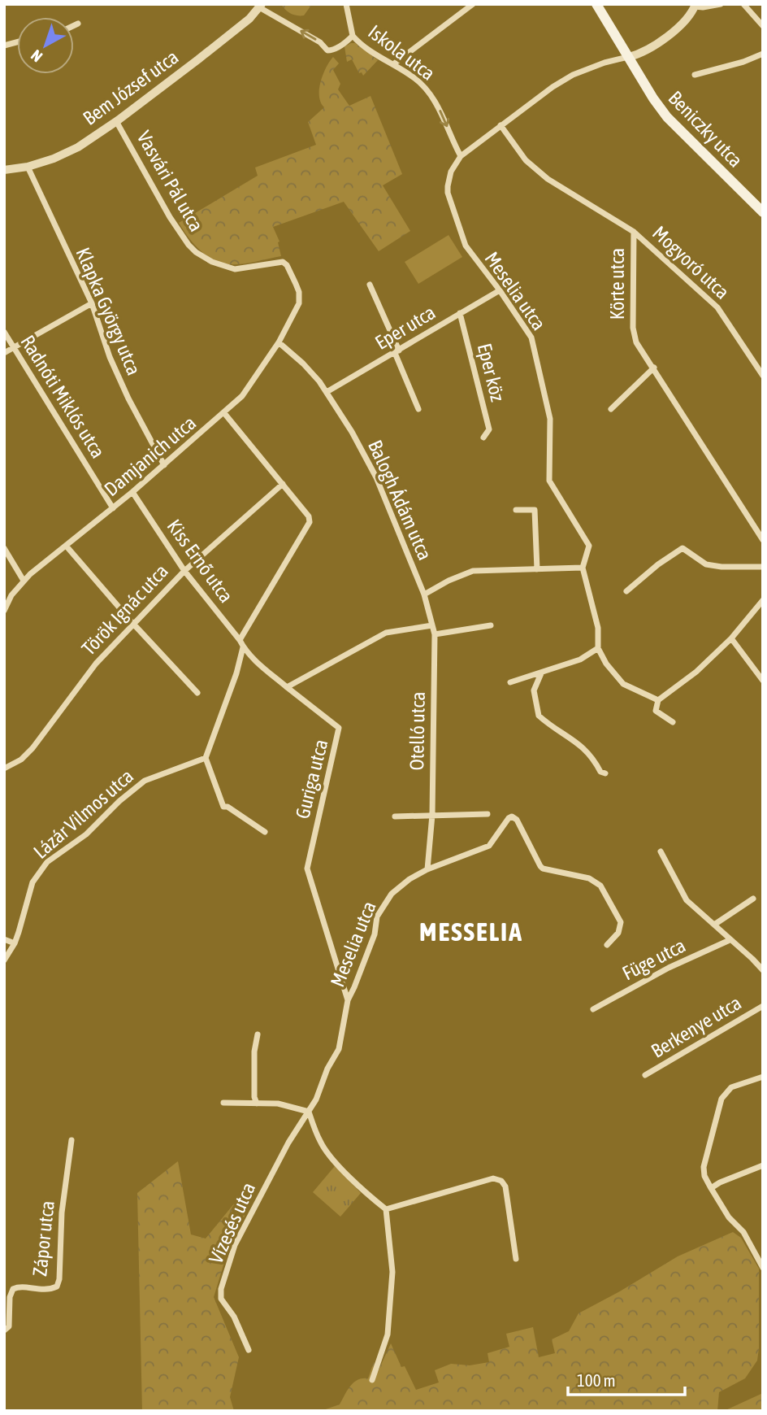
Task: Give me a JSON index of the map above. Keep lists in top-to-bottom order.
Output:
{
  "streets": {
    "main road": ["Beniczky utca"],
    "street": [
      "Iskola utca",
      "Bem József utca",
      "Vasvári Pál utca",
      "Mogyoró utca",
      "Körte utca",
      "Meselia utca",
      "Klapka György utca",
      "Eper utca",
      "Eper köz",
      "Radnóti Miklós utca",
      "Damjanich utca",
      "Balogh Ádám utca",
      "Kiss Ernő utca",
      "Török Ignác utca",
      "Otelló utca",
      "Guriga utca",
      "Lázár Vilmos utca",
      "Füge utca",
      "Berkenye utca",
      "Vízesés utca",
      "Zápor utca"
    ]
  },
  "crossings": [
    ["Iskola utca", "Meselia utca"],
    ["Bem József utca", "Vasvári Pál utca"],
    ["Bem József utca", "Klapka György utca"],
    ["Vasvári Pál utca", "Damjanich utca"],
    ["Mogyoró utca", "Körte utca"],
    ["Meselia utca", "Eper utca"],
    ["Meselia utca", "Otelló utca"],
    ["Meselia utca", "Guriga utca"],
    ["Meselia utca", "Vízesés utca"],
    ["Klapka György utca", "Damjanich utca"],
    ["Eper utca", "Eper köz"],
    ["Eper utca", "Balogh Ádám utca"],
    ["Radnóti Miklós utca", "Damjanich utca"],
    ["Damjanich utca", "Balogh Ádám utca"],
    ["Damjanich utca", "Kiss Ernő utca"],
    ["Balogh Ádám utca", "Otelló utca"],
    ["Kiss Ernő utca", "Török Ignác utca"]
  ],
  "one_way": ["Iskola utca"],
  "districts": ["MESSELIA"],
  "scale_bar": "100 m",
  "north": "bottom left"
}
